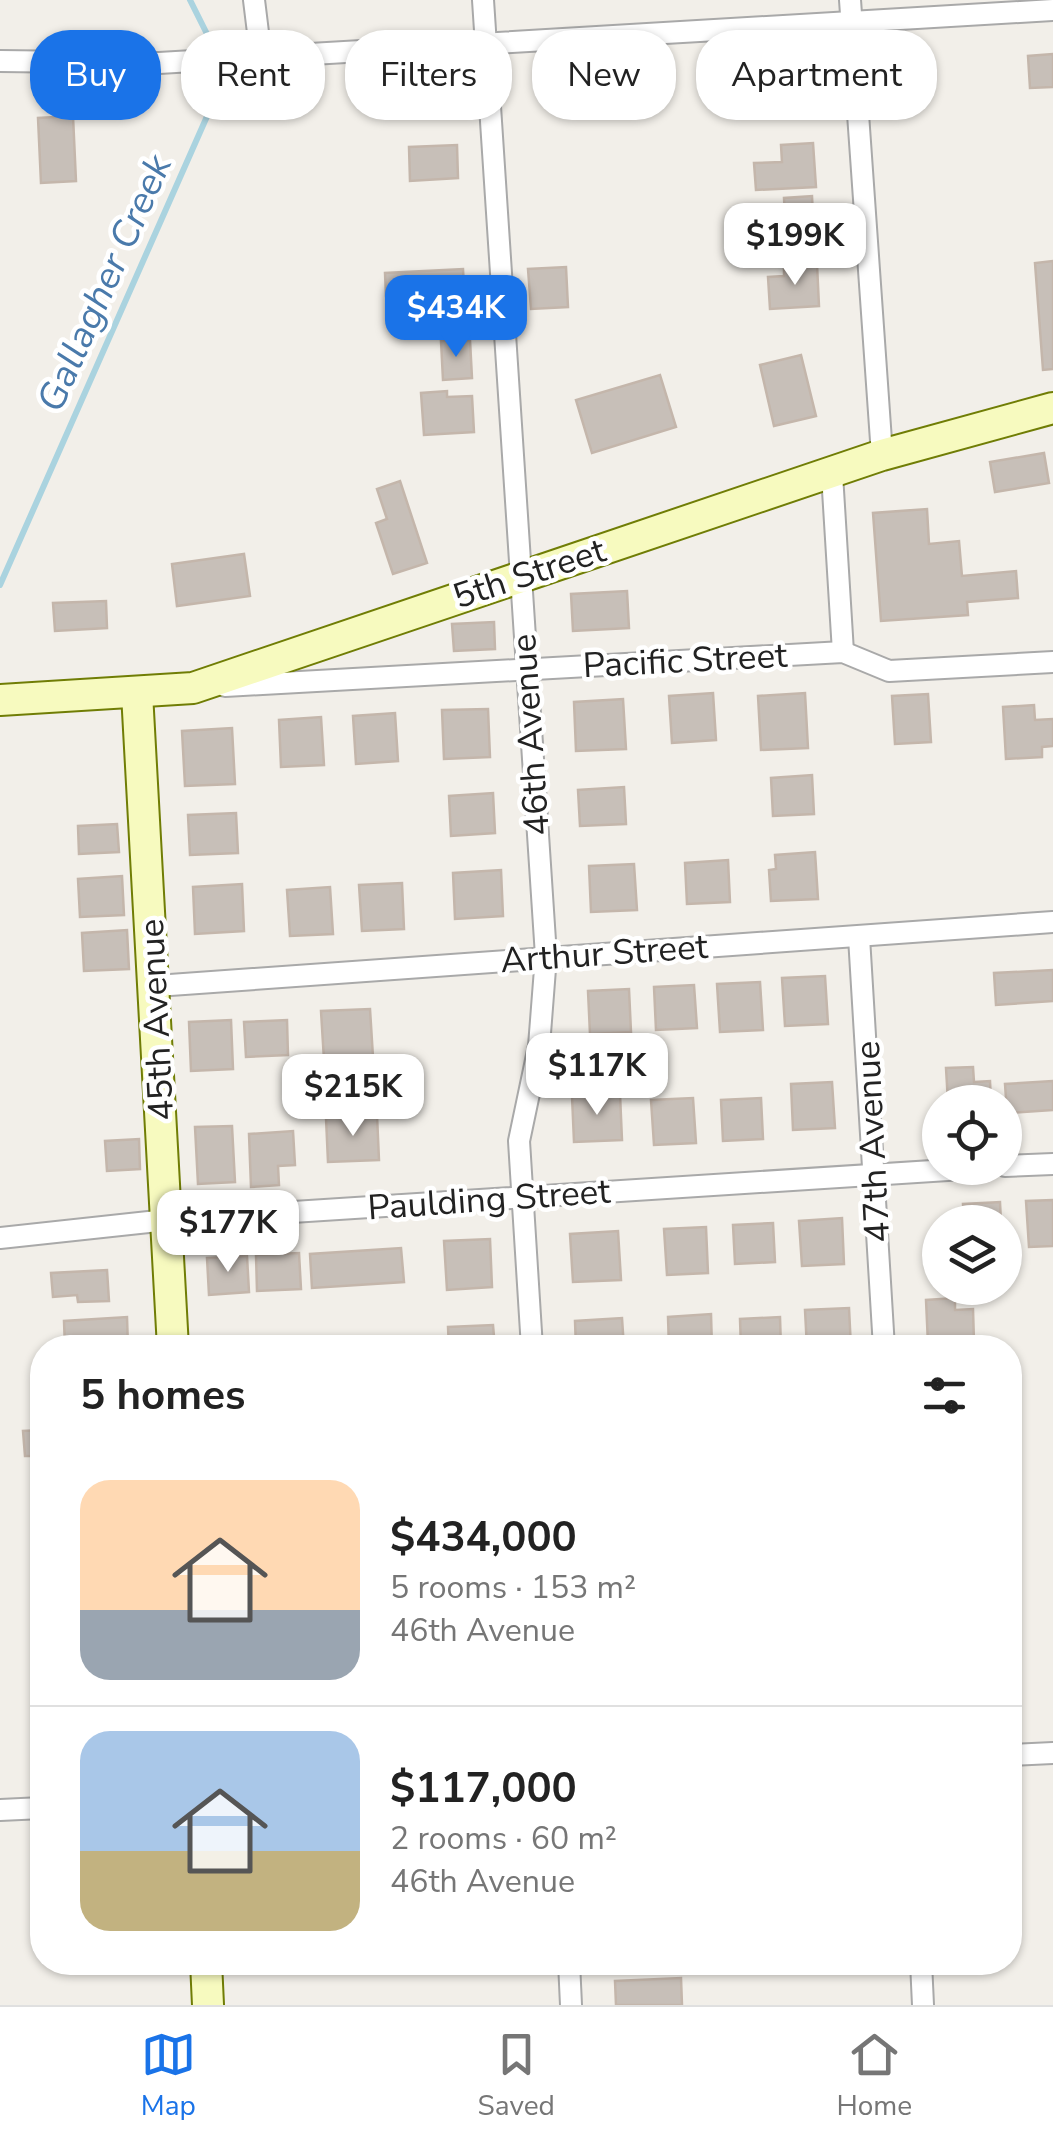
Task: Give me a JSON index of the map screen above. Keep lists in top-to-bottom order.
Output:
{
  "streets": {
    "street": [
      "5th Street",
      "Pacific Street",
      "46th Avenue",
      "Arthur Street",
      "45th Avenue",
      "47th Avenue",
      "Paulding Street"
    ]
  },
  "crossings": [
    ["5th Street", "Pacific Street"],
    ["5th Street", "46th Avenue"],
    ["5th Street", "45th Avenue"],
    ["Pacific Street", "46th Avenue"],
    ["46th Avenue", "Arthur Street"],
    ["46th Avenue", "Paulding Street"],
    ["Arthur Street", "45th Avenue"],
    ["Arthur Street", "47th Avenue"],
    ["45th Avenue", "Paulding Street"],
    ["47th Avenue", "Paulding Street"]
  ],
  "water": ["Gallagher Creek"],
  "page": {
    "chip": [
      "Buy",
      "Rent",
      "Filters",
      "New",
      "Apartment"
    ],
    "price": [
      "$199K",
      "$434K",
      "$117K",
      "$215K",
      "$177K"
    ],
    "heading": "5 homes",
    "list": [
      {
        "name": "$434,000",
        "note": "5 rooms · 153 m² · 46th Avenue"
      },
      {
        "name": "$117,000",
        "note": "2 rooms · 60 m² · 46th Avenue"
      }
    ],
    "tabs": ["Map", "Saved", "Home"]
  }
}
